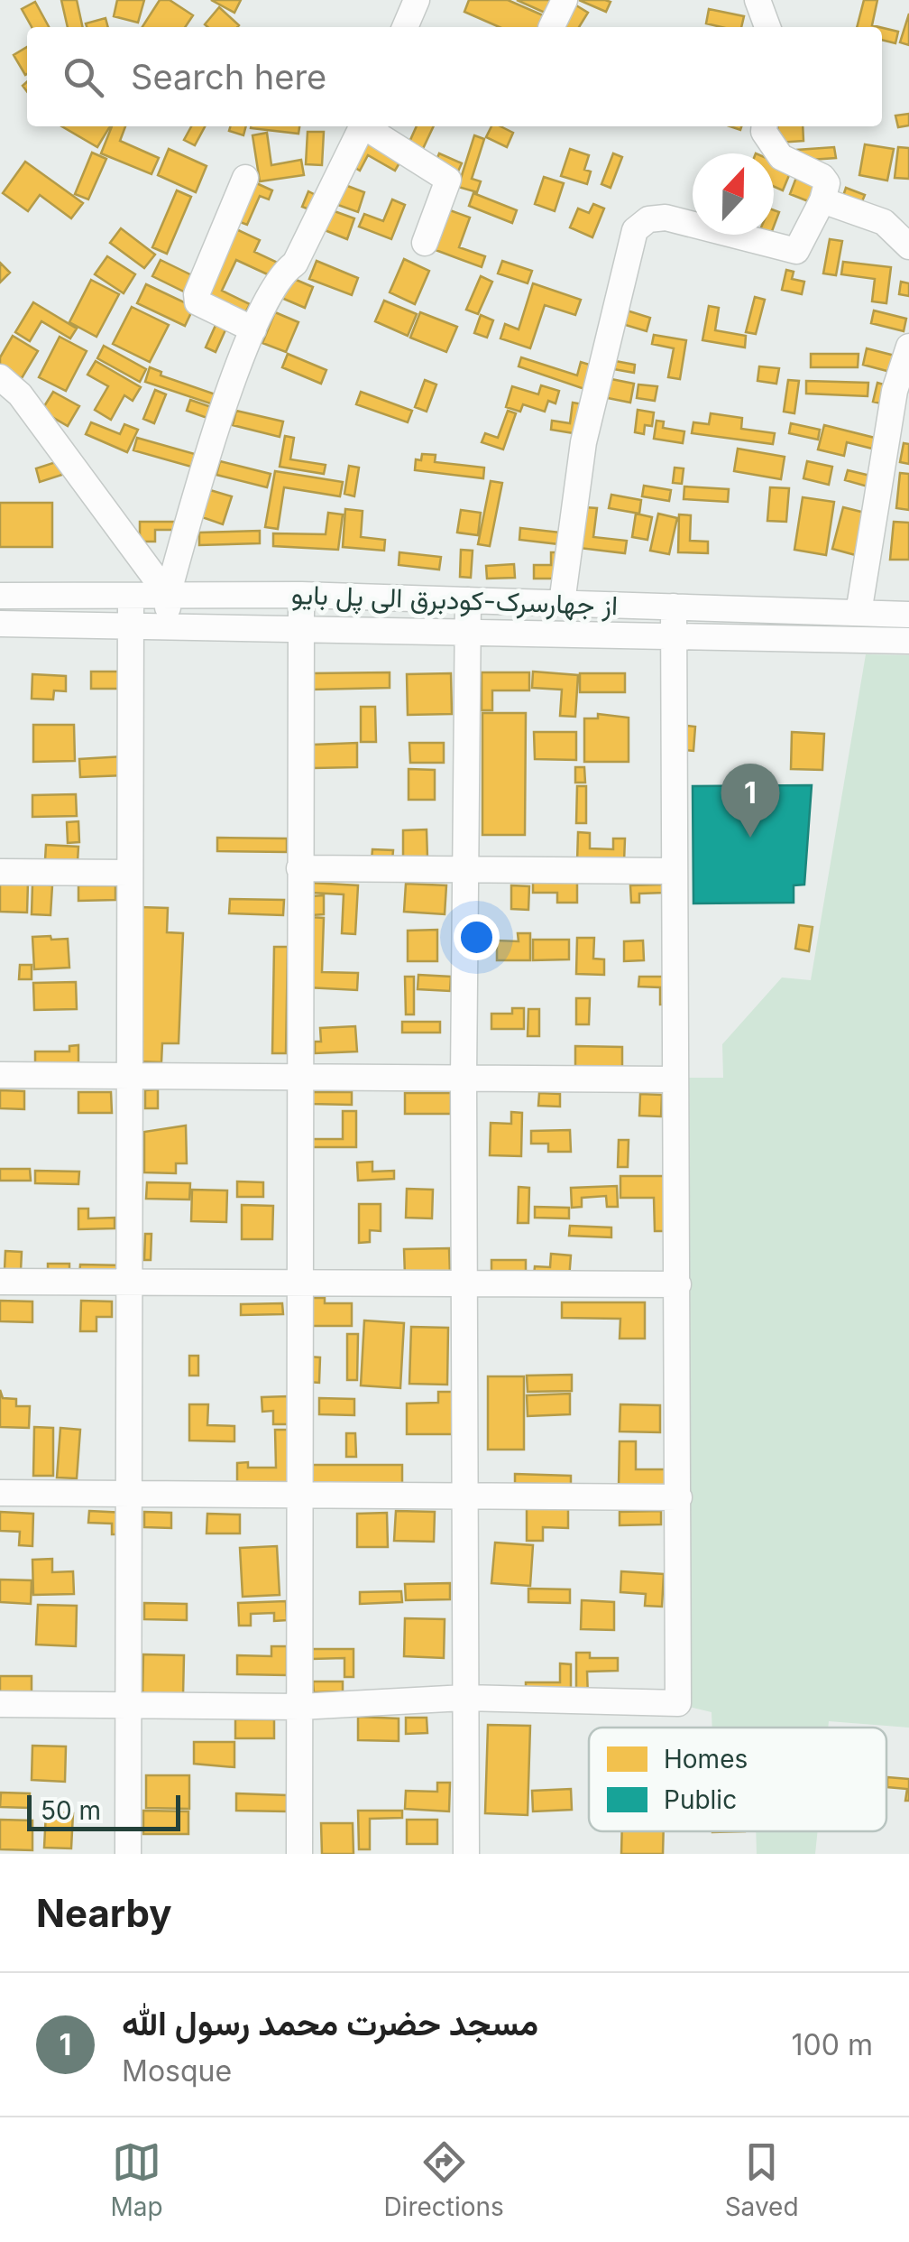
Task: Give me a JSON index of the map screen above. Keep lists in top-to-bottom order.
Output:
{
  "streets": {
    "street": ["از جهارسرک-کودبرق الی پل بایو"]
  },
  "legend": ["Homes", "Public"],
  "scale_bar": "50 m",
  "north": "top",
  "page": {
    "search": "Search here",
    "pins": "1",
    "scale": "50 m",
    "heading": "Nearby",
    "list": [
      {
        "mark": "1",
        "name": "مسجد حضرت محمد رسول الله",
        "note": "Mosque",
        "value": "100 m"
      }
    ],
    "nav": ["Map", "Directions", "Saved"]
  }
}
